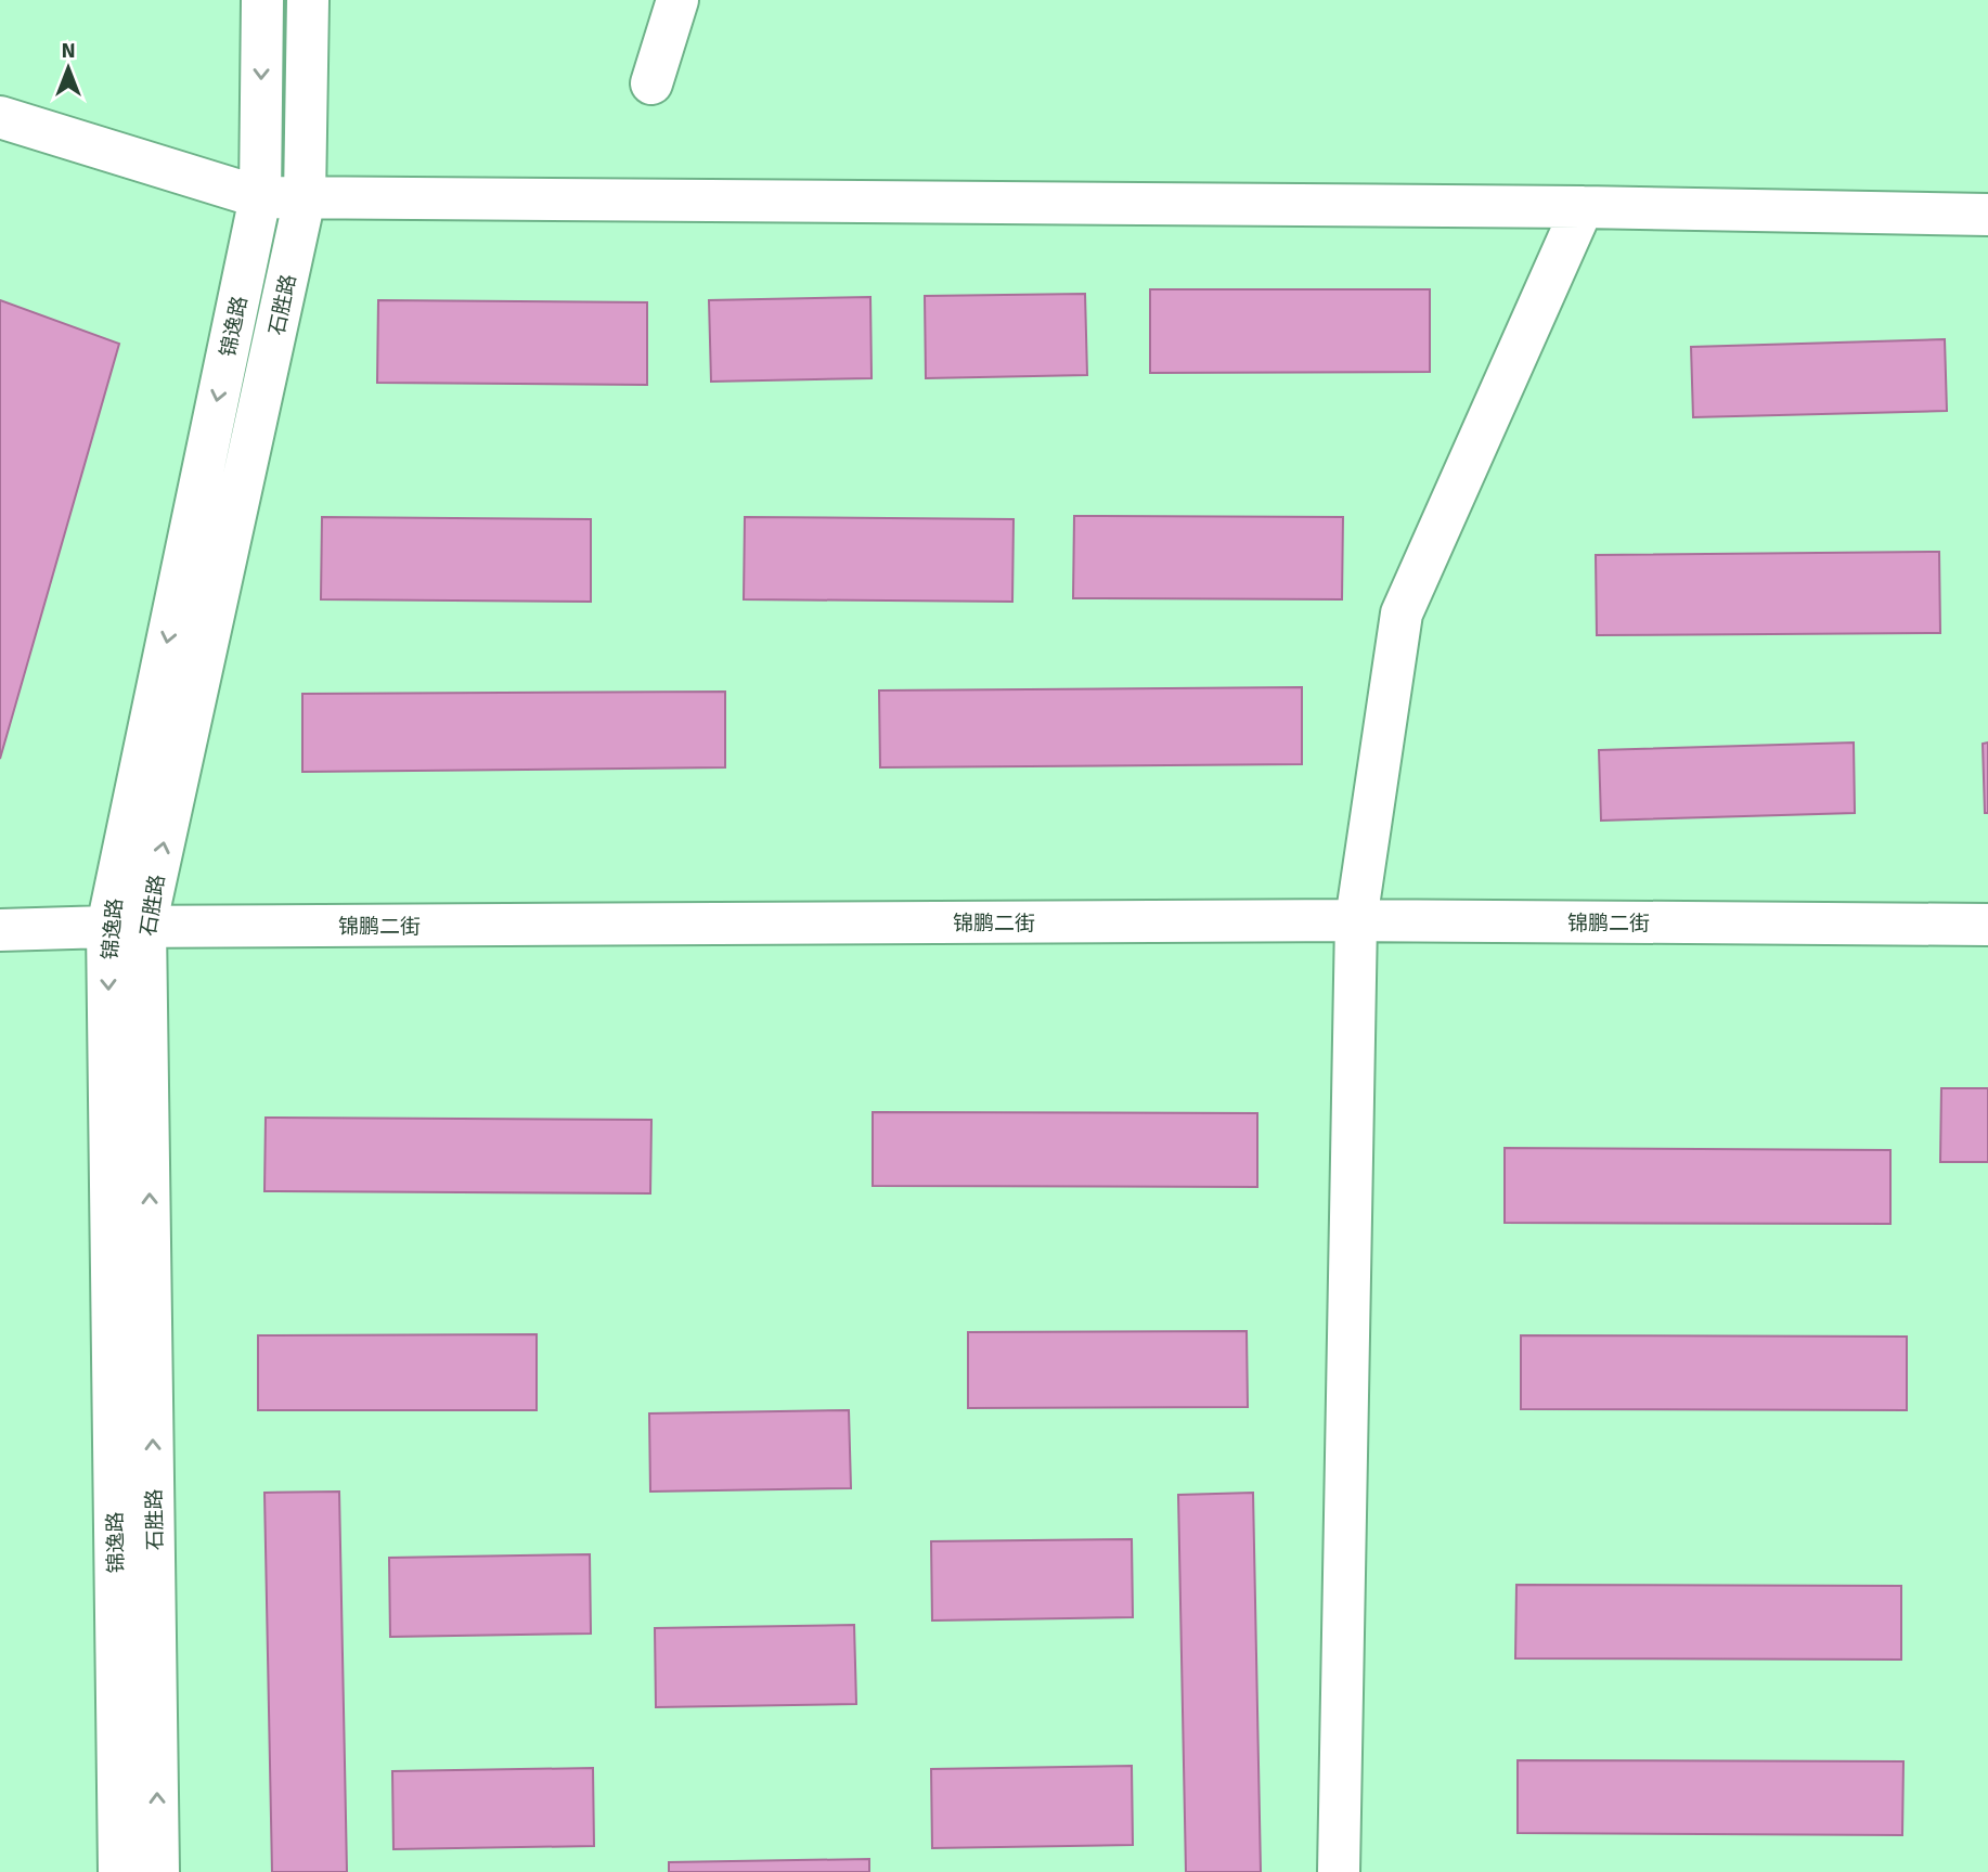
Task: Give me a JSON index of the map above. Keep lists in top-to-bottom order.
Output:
{
  "streets": {
    "street": ["石胜路", "锦逸路", "锦鹏二街"]
  },
  "crossings": [
    ["石胜路", "锦逸路"],
    ["石胜路", "锦鹏二街"],
    ["锦逸路", "锦鹏二街"]
  ],
  "one_way": ["石胜路", "锦逸路"],
  "north": "top"
}
